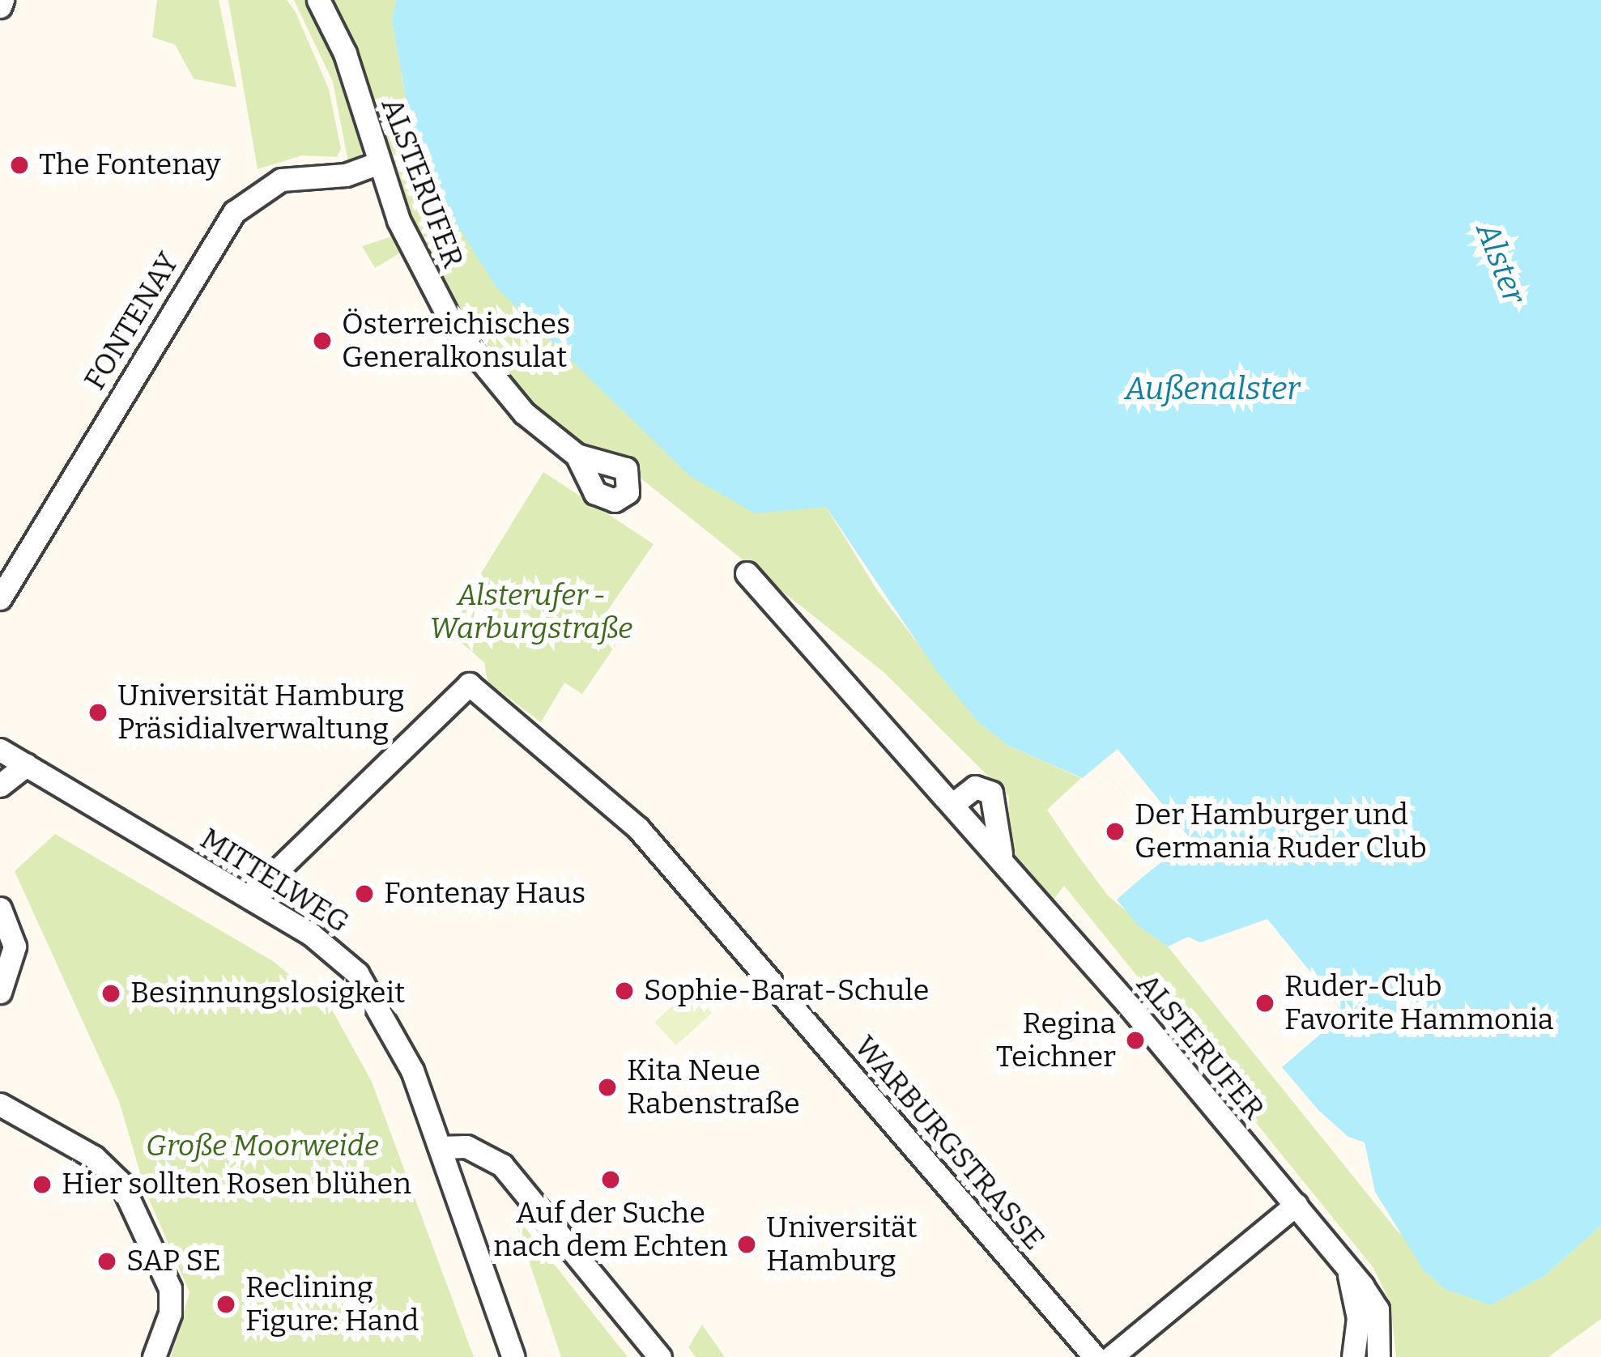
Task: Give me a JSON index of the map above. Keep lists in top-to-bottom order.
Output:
{
  "streets": {
    "street": [
      "ALSTERUFER",
      "FONTENAY",
      "MITTELWEG",
      "WARBURGSTRASSE"
    ]
  },
  "crossings": [
    ["ALSTERUFER", "FONTENAY"],
    ["MITTELWEG", "WARBURGSTRASSE"]
  ],
  "water": ["Alster", "Außenalster"],
  "parks": ["Alsterufer - Warburgstraße", "Große Moorweide"],
  "places": [
    "The Fontenay",
    "Österreichisches Generalkonsulat",
    "Universität Hamburg Präsidialverwaltung",
    "Der Hamburger und Germania Ruder Club",
    "Fontenay Haus",
    "Sophie-Barat-Schule",
    "Besinnungslosigkeit",
    "Ruder-Club Favorite Hammonia",
    "Regina Teichner",
    "Kita Neue Rabenstraße",
    "Auf der Suche nach dem Echten",
    "Hier sollten Rosen blühen",
    "Universität Hamburg",
    "SAP SE",
    "Reclining Figure: Hand"
  ]
}
